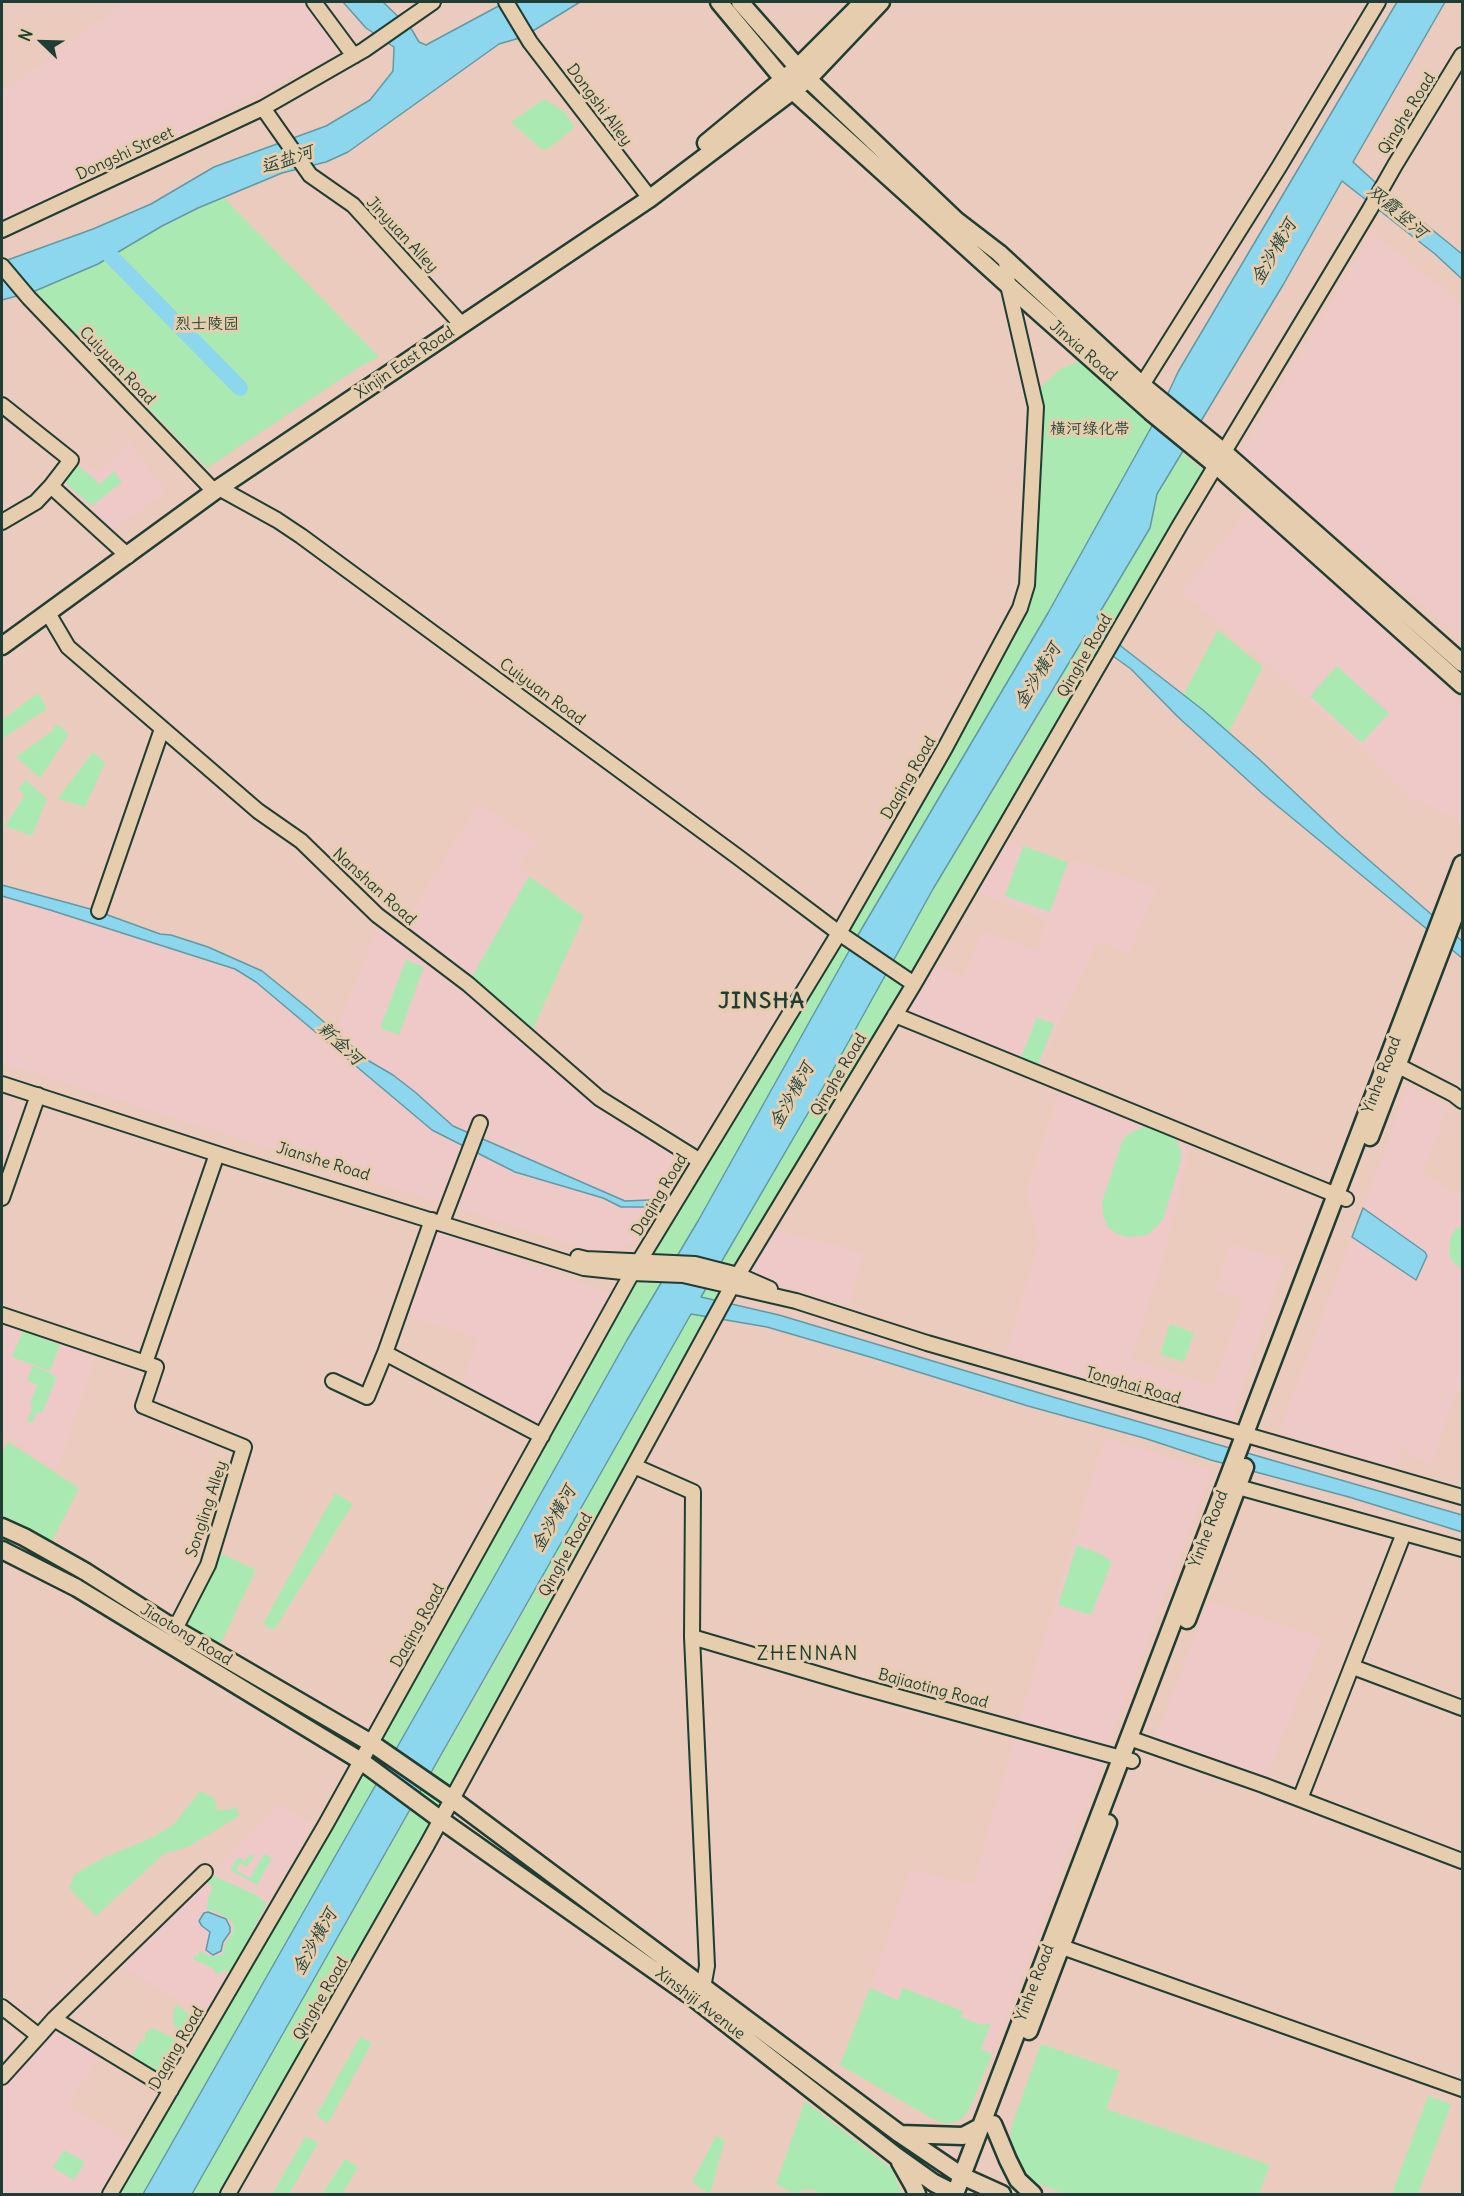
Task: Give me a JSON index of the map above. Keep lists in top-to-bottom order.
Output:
{
  "streets": {
    "main road": [
      "Jinxia Road",
      "Xinjin East Road",
      "Yinhe Road",
      "Jiaotong Road",
      "Xinshiji Avenue"
    ],
    "street": [
      "Dongshi Alley",
      "Qinghe Road",
      "Dongshi Street",
      "Jinyuan Alley",
      "Cuiyuan Road",
      "Daqing Road",
      "Nanshan Road",
      "Jianshe Road",
      "Tonghai Road",
      "Songling Alley",
      "Bajiaoting Road"
    ]
  },
  "crossings": [
    ["Dongshi Alley", "Xinjin East Road"],
    ["Qinghe Road", "Jinxia Road"],
    ["Qinghe Road", "Cuiyuan Road"],
    ["Qinghe Road", "Jianshe Road"],
    ["Qinghe Road", "Tonghai Road"],
    ["Qinghe Road", "Jiaotong Road"],
    ["Qinghe Road", "Xinshiji Avenue"],
    ["Dongshi Street", "Jinyuan Alley"],
    ["Jinyuan Alley", "Xinjin East Road"],
    ["Jinxia Road", "Xinjin East Road"],
    ["Jinxia Road", "Daqing Road"],
    ["Xinjin East Road", "Cuiyuan Road"],
    ["Xinjin East Road", "Nanshan Road"],
    ["Cuiyuan Road", "Daqing Road"],
    ["Daqing Road", "Nanshan Road"],
    ["Daqing Road", "Jianshe Road"],
    ["Daqing Road", "Jiaotong Road"],
    ["Yinhe Road", "Tonghai Road"],
    ["Yinhe Road", "Bajiaoting Road"],
    ["Yinhe Road", "Xinshiji Avenue"],
    ["Jianshe Road", "Tonghai Road"],
    ["Songling Alley", "Jiaotong Road"],
    ["Jiaotong Road", "Xinshiji Avenue"]
  ],
  "districts": ["JINSHA", "ZHENNAN"],
  "water": [
    "运盐河",
    "双霞竖河",
    "金沙横河",
    "新金河"
  ],
  "parks": ["烈士陵园", "横河绿化带"],
  "north": "top left"
}
